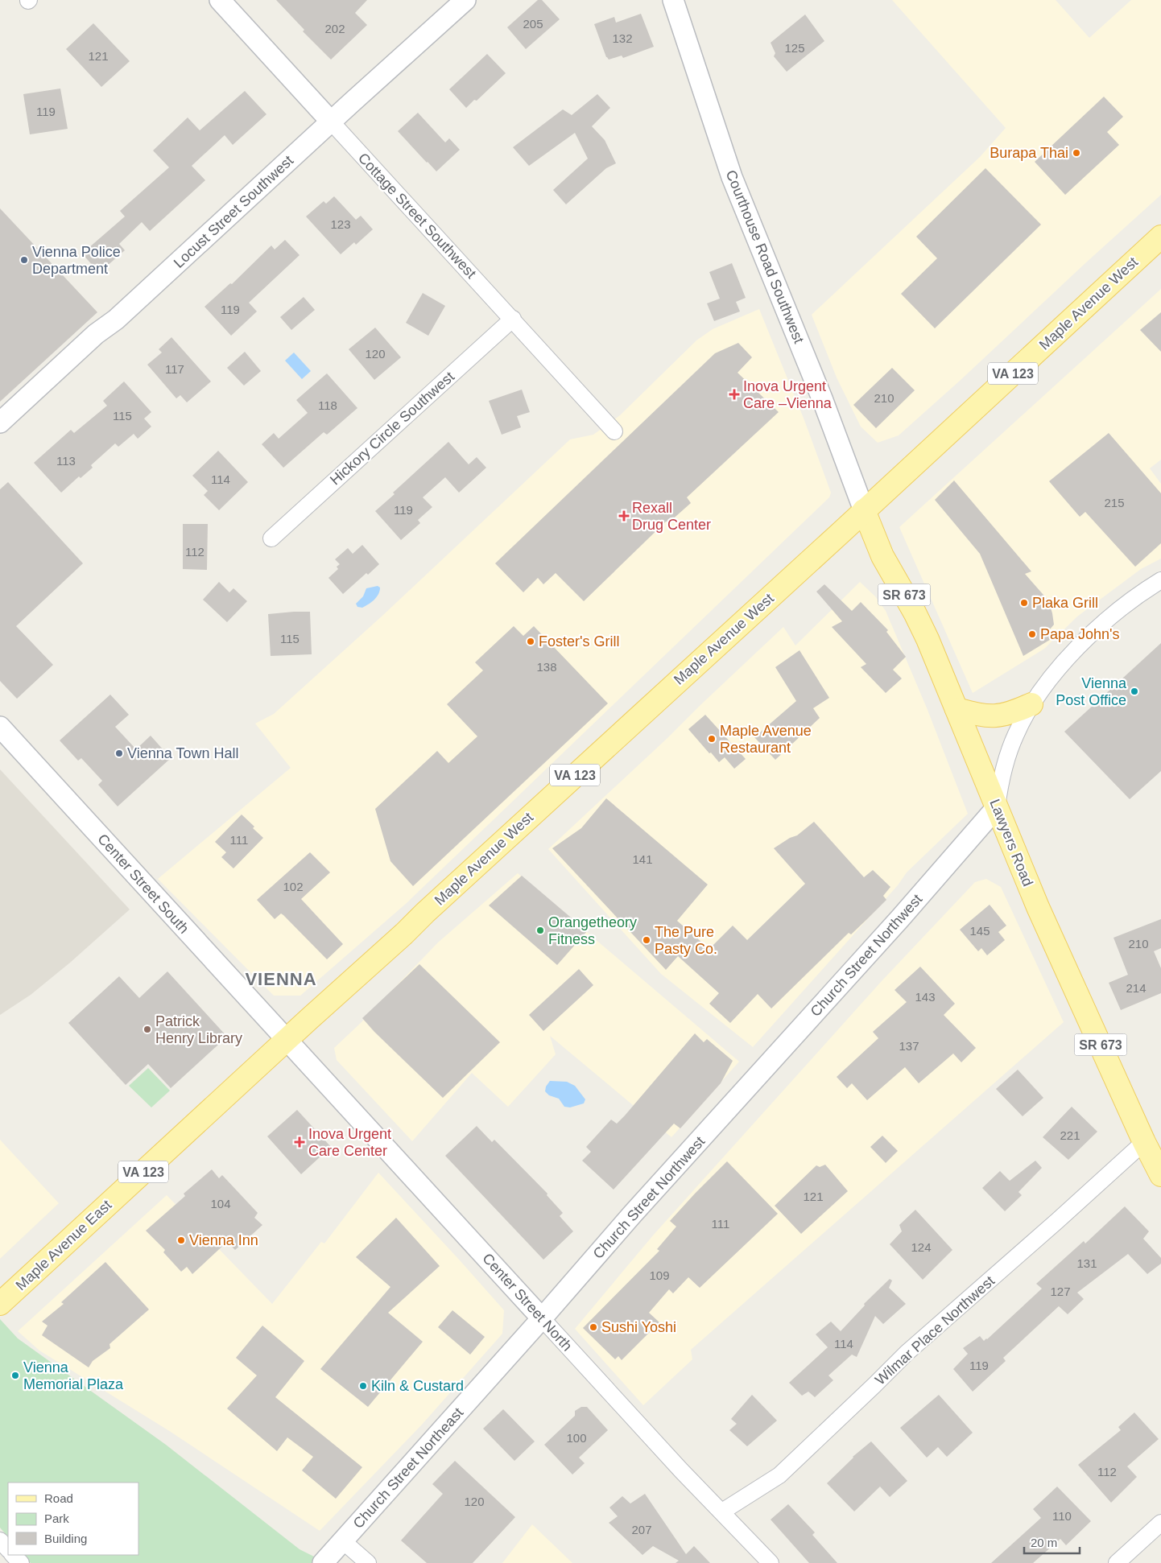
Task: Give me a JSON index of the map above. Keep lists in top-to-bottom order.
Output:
{
  "streets": {
    "main road": [
      "Maple Avenue West",
      "VA 123",
      "SR 673",
      "Lawyers Road",
      "Maple Avenue East"
    ],
    "street": [
      "Locust Street Southwest",
      "Cottage Street Southwest",
      "Courthouse Road Southwest",
      "Hickory Circle Southwest",
      "Center Street South",
      "Church Street Northwest",
      "Center Street North",
      "Wilmar Place Northwest",
      "Church Street Northeast"
    ]
  },
  "crossings": [
    ["Locust Street Southwest", "Cottage Street Southwest"],
    ["Cottage Street Southwest", "Hickory Circle Southwest"],
    ["Courthouse Road Southwest", "Maple Avenue West"],
    ["Courthouse Road Southwest", "Lawyers Road"],
    ["Maple Avenue West", "Lawyers Road"],
    ["Maple Avenue West", "Center Street South"],
    ["Maple Avenue West", "Maple Avenue East"],
    ["Maple Avenue West", "Center Street North"],
    ["Lawyers Road", "Church Street Northwest"],
    ["Lawyers Road", "Wilmar Place Northwest"],
    ["Center Street South", "Maple Avenue East"],
    ["Center Street South", "Center Street North"],
    ["Church Street Northwest", "Center Street North"],
    ["Church Street Northwest", "Church Street Northeast"],
    ["Maple Avenue East", "Center Street North"],
    ["Center Street North", "Wilmar Place Northwest"],
    ["Center Street North", "Church Street Northeast"]
  ],
  "districts": ["VIENNA"],
  "places": {
    "other": [
      "Burapa Thai",
      "Vienna Police Department",
      "Plaka Grill",
      "Papa John's",
      "Foster's Grill",
      "Vienna Post Office",
      "Maple Avenue Restaurant",
      "Vienna Town Hall",
      "Orangetheory Fitness",
      "The Pure Pasty Co.",
      "Patrick Henry Library",
      "Vienna Inn",
      "Sushi Yoshi",
      "Vienna Memorial Plaza",
      "Kiln & Custard"
    ],
    "health": ["Inova Urgent Care –Vienna", "Rexall Drug Center", "Inova Urgent Care Center"]
  },
  "house_numbers": [
    "205",
    "202",
    "132",
    "125",
    "121",
    "119",
    "123",
    "119",
    "120",
    "117",
    "210",
    "118",
    "115",
    "113",
    "114",
    "215",
    "119",
    "112",
    "115",
    "138",
    "111",
    "141",
    "102",
    "145",
    "210",
    "214",
    "143",
    "137",
    "221",
    "121",
    "104",
    "111",
    "124",
    "131",
    "109",
    "127",
    "114",
    "119",
    "100",
    "112",
    "120",
    "110",
    "207"
  ],
  "legend": ["Road", "Park", "Building"],
  "scale_bar": "20 m"
}
